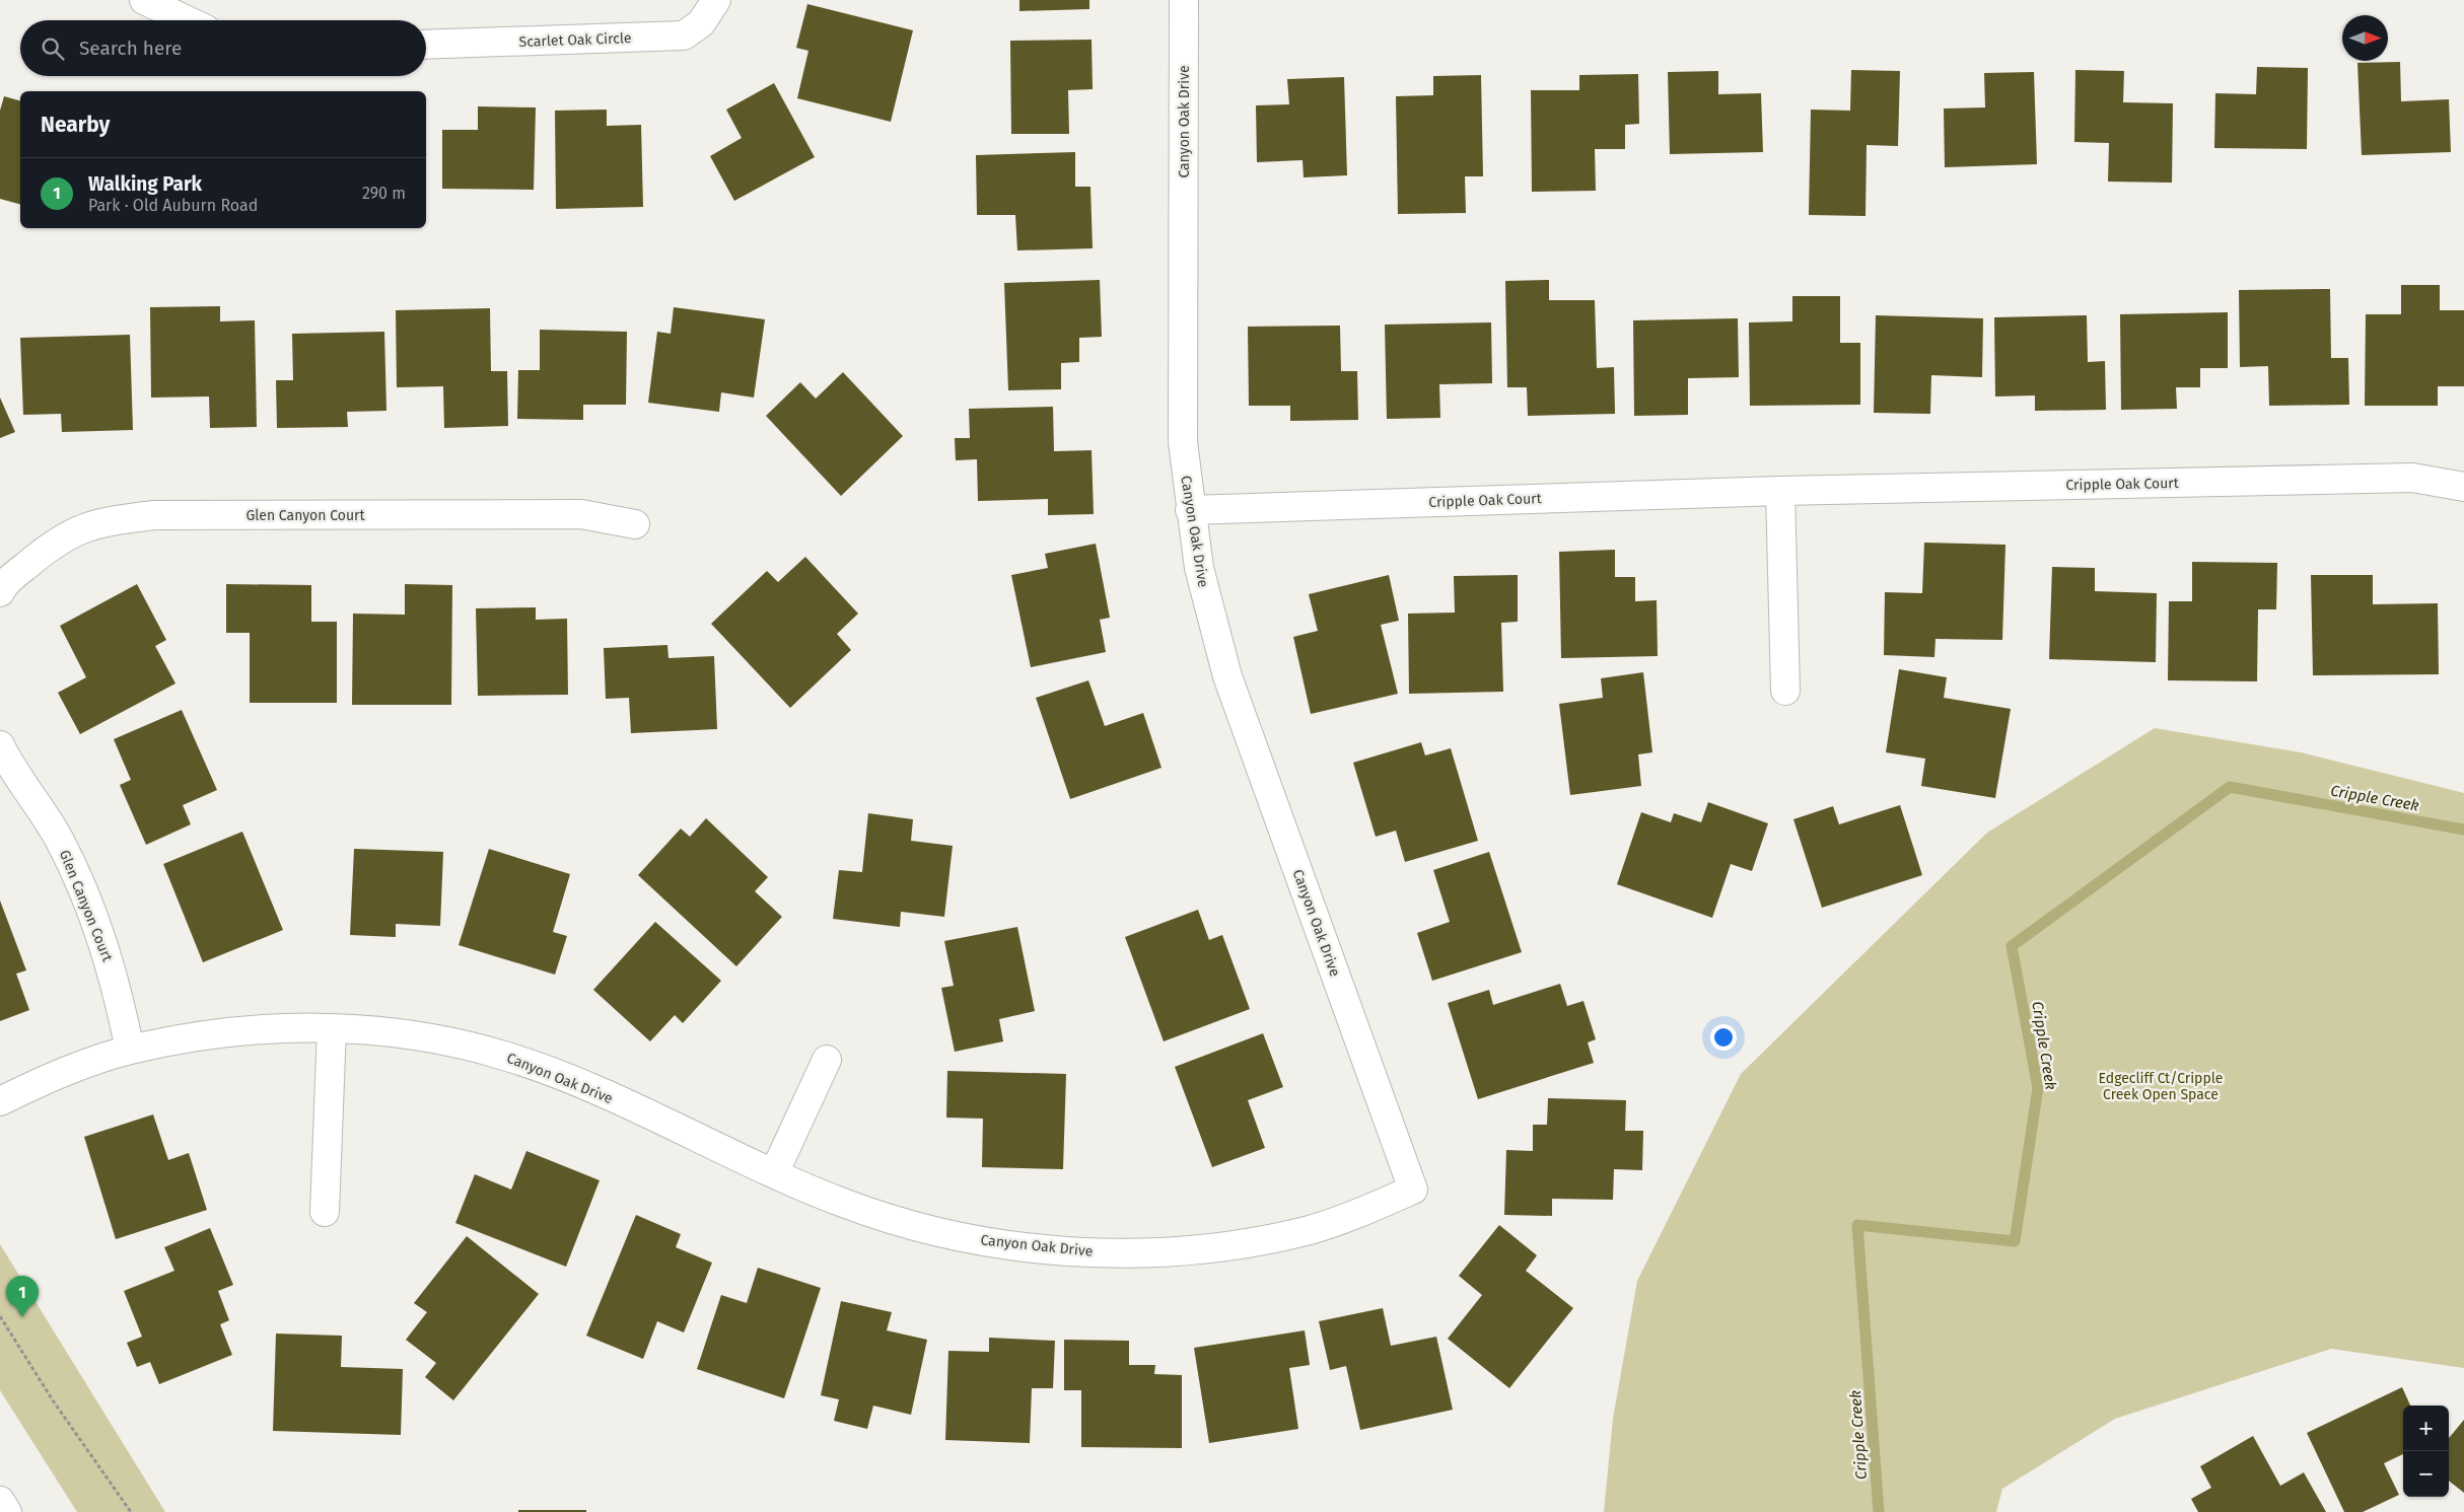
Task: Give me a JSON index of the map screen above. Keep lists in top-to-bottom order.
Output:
{
  "streets": {
    "street": [
      "Scarlet Oak Circle",
      "Canyon Oak Drive",
      "Cripple Oak Court",
      "Glen Canyon Court"
    ]
  },
  "crossings": [
    ["Canyon Oak Drive", "Cripple Oak Court"],
    ["Canyon Oak Drive", "Glen Canyon Court"]
  ],
  "water": ["Cripple Creek"],
  "parks": ["Edgecliff Ct/Cripple Creek Open Space"],
  "north": "right",
  "page": {
    "search": "Search here",
    "heading": "Nearby",
    "list": [
      {
        "mark": "1",
        "name": "Walking Park",
        "note": "Park · Old Auburn Road",
        "value": "290 m"
      }
    ],
    "pins": "1",
    "map_buttons": ["+", "−"]
  }
}
